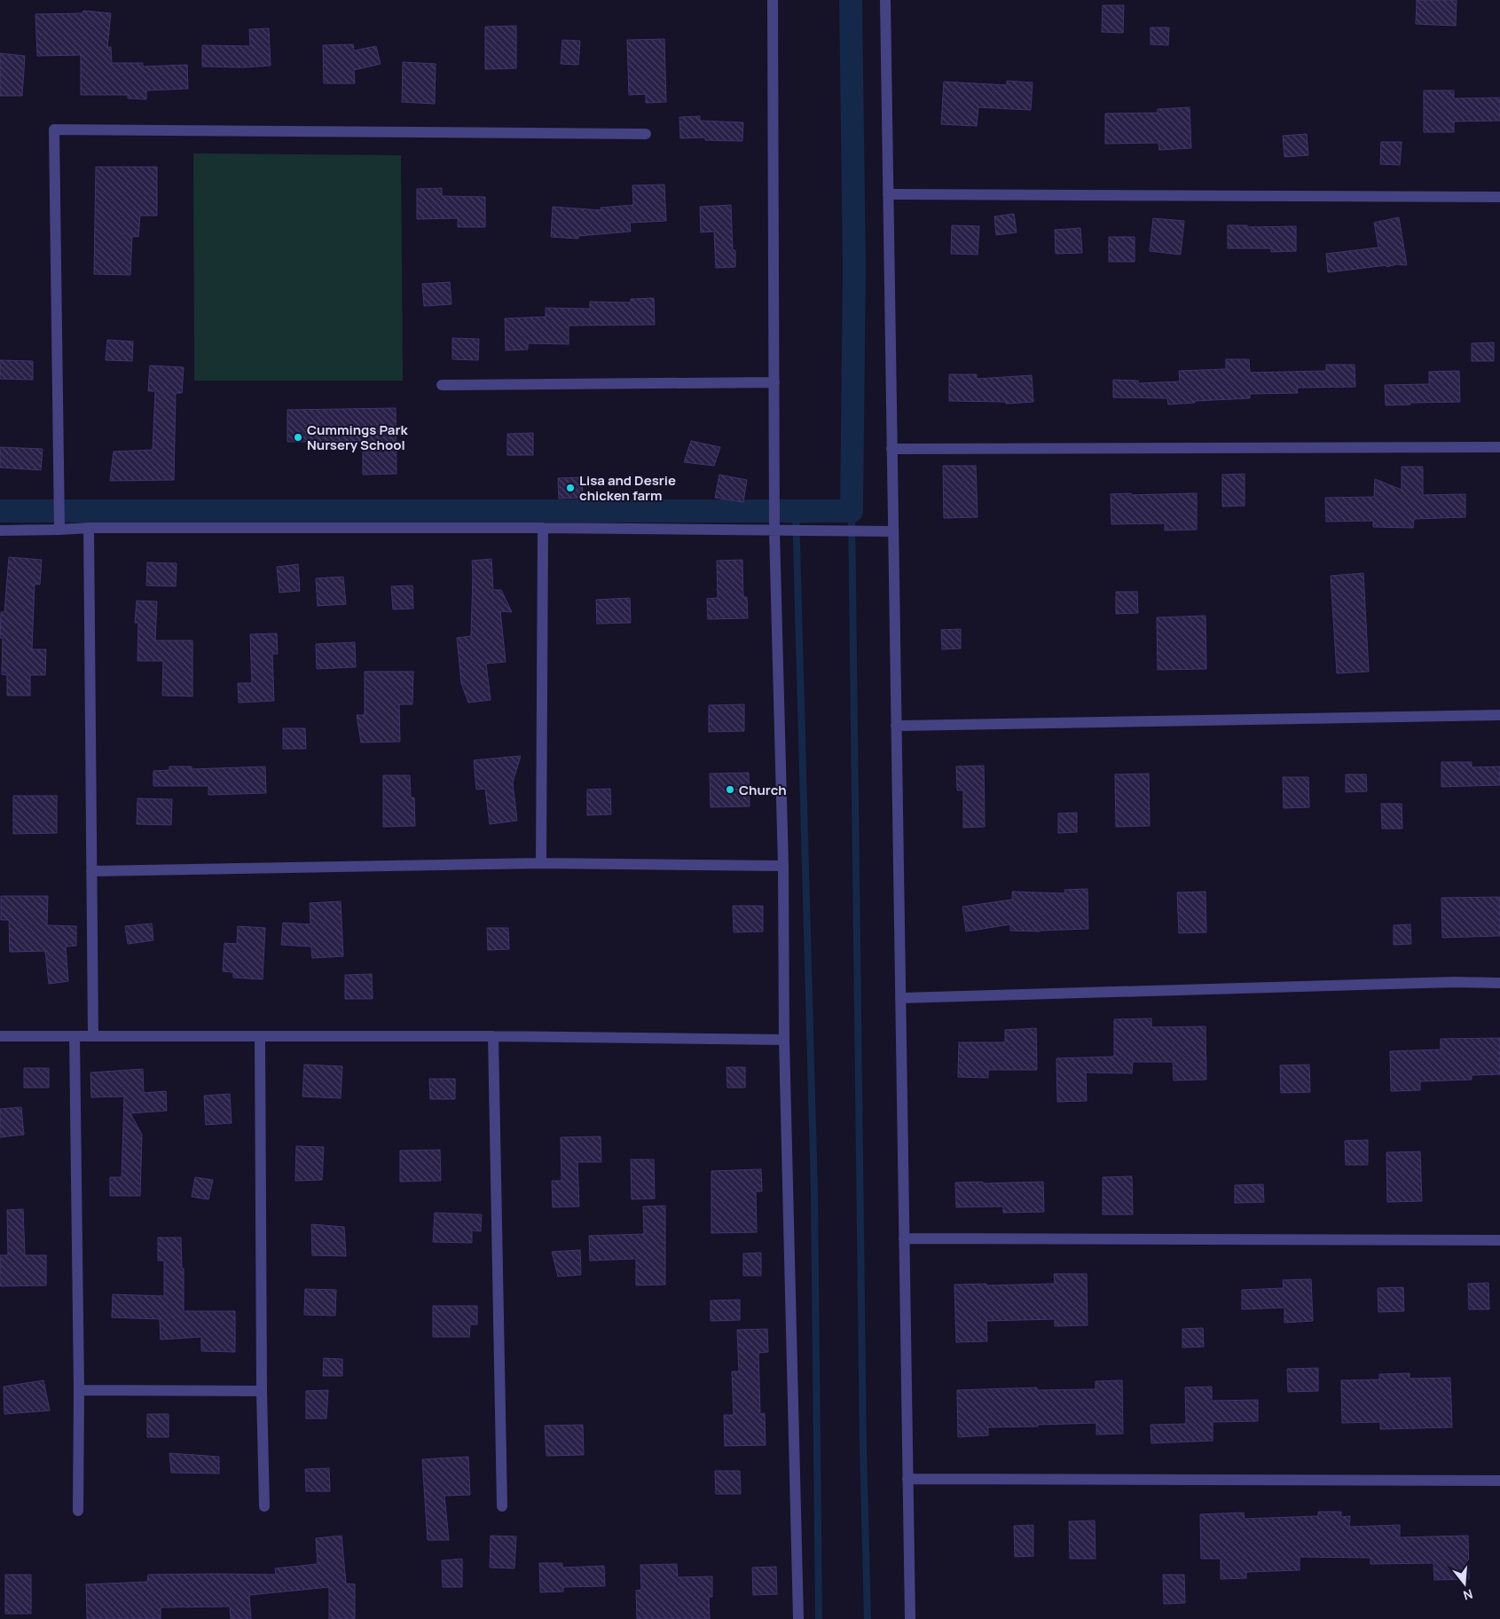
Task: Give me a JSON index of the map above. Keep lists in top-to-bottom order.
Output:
{
  "places": ["Cummings Park Nursery School", "Lisa and Desrie chicken farm", "Church"],
  "north": "bottom"
}
